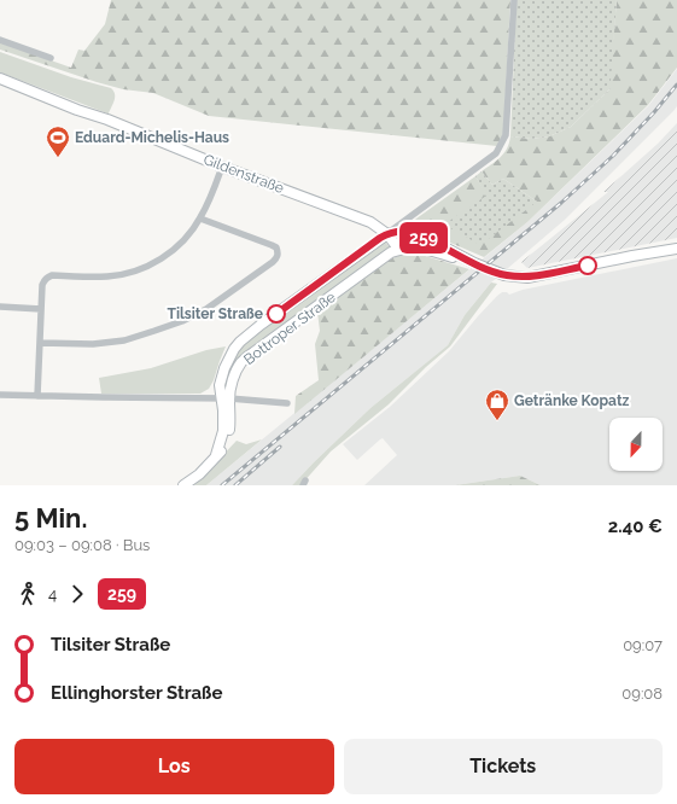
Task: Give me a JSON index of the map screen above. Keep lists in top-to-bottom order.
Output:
{
  "streets": {
    "main road": ["Gildenstraße", "Bottroper Straße"]
  },
  "crossings": [
    ["Gildenstraße", "Bottroper Straße"]
  ],
  "places": {
    "sports": ["Eduard-Michelis-Haus"],
    "other": ["Tilsiter Straße"],
    "shop": ["Getränke Kopatz"]
  },
  "lines": ["bus line 259"],
  "north": "bottom",
  "page": {
    "on_map": "259",
    "heading": ["5 Min.", "09:03 – 09:08 · Bus", "2.40 €"],
    "legs": ["4", "259"],
    "list": [
      {
        "name": "Tilsiter Straße",
        "value": "09:07"
      },
      {
        "name": "Ellinghorster Straße",
        "value": "09:08"
      }
    ],
    "buttons": ["Los", "Tickets"]
  }
}
